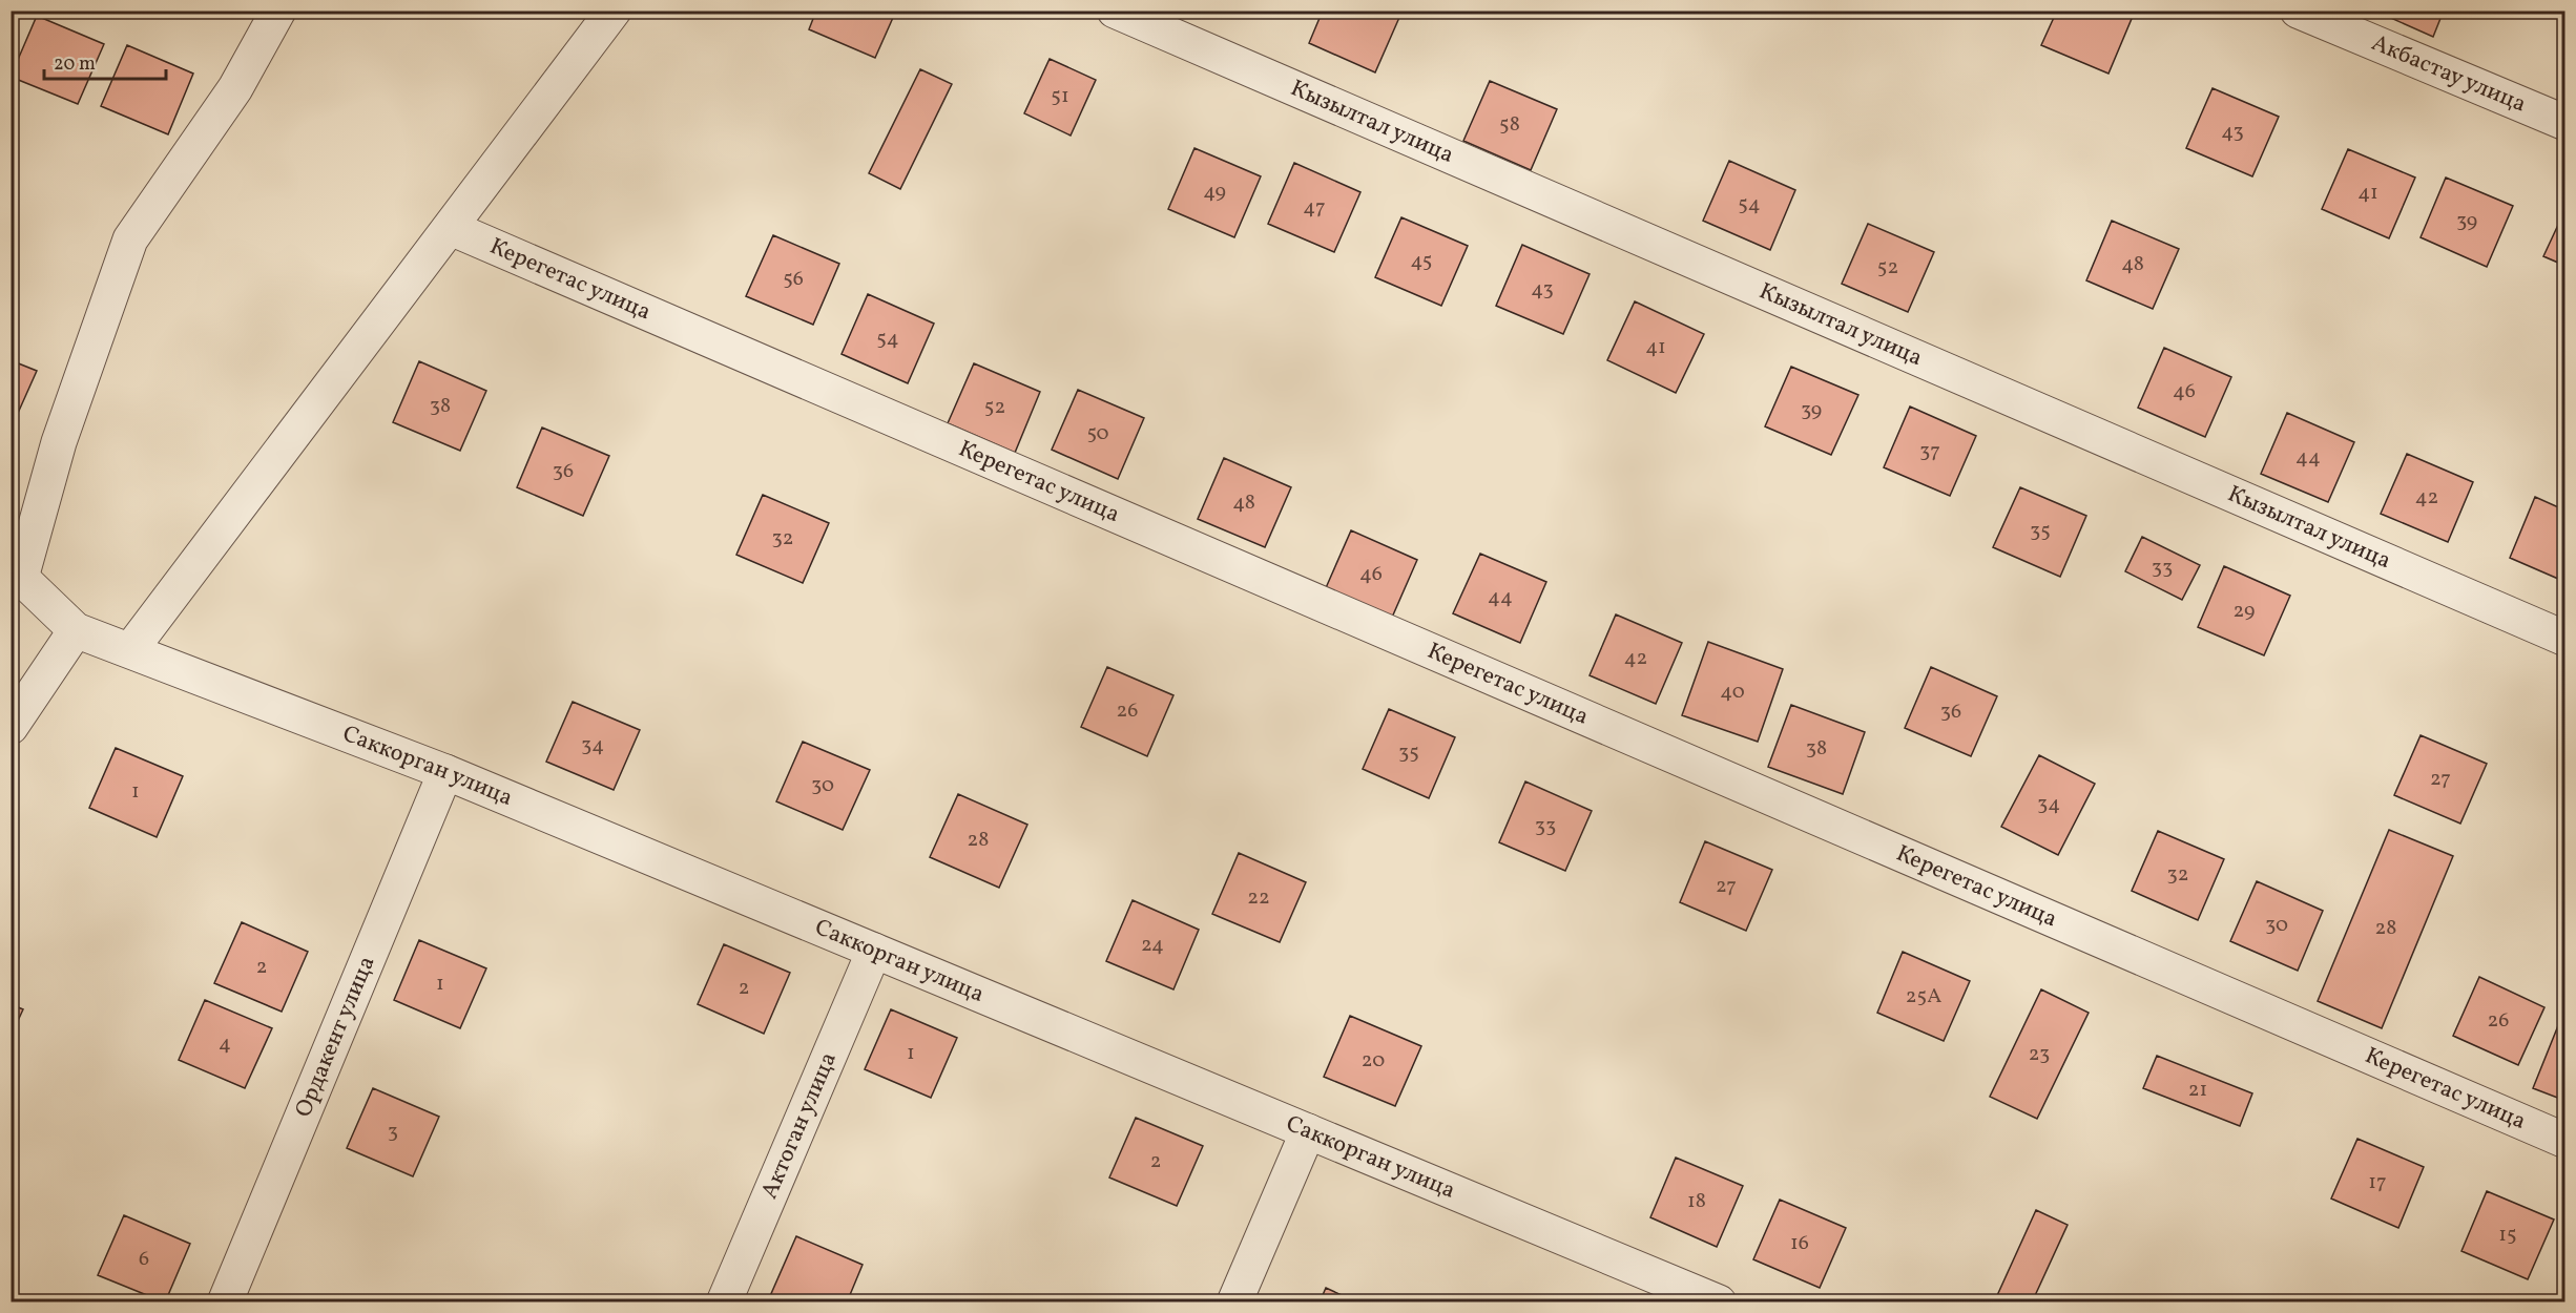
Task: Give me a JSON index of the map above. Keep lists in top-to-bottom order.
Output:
{
  "streets": {
    "street": [
      "Акбастау улица",
      "Кызылтал улица",
      "Керегетас улица",
      "Саккорган улица",
      "Ордакент улица",
      "Актоган улица"
    ]
  },
  "crossings": [
    ["Саккорган улица", "Ордакент улица"],
    ["Саккорган улица", "Актоган улица"]
  ],
  "house_numbers": [
    "51",
    "58",
    "43",
    "49",
    "41",
    "54",
    "47",
    "39",
    "45",
    "48",
    "52",
    "56",
    "43",
    "54",
    "41",
    "46",
    "38",
    "52",
    "39",
    "50",
    "37",
    "44",
    "36",
    "42",
    "48",
    "35",
    "32",
    "33",
    "46",
    "44",
    "29",
    "42",
    "40",
    "26",
    "36",
    "34",
    "38",
    "35",
    "27",
    "30",
    "1",
    "34",
    "33",
    "28",
    "32",
    "27",
    "22",
    "30",
    "28",
    "24",
    "2",
    "1",
    "2",
    "25А",
    "26",
    "4",
    "1",
    "23",
    "20",
    "21",
    "3",
    "2",
    "17",
    "18",
    "15",
    "16",
    "6"
  ],
  "scale_bar": "20 m"
}
